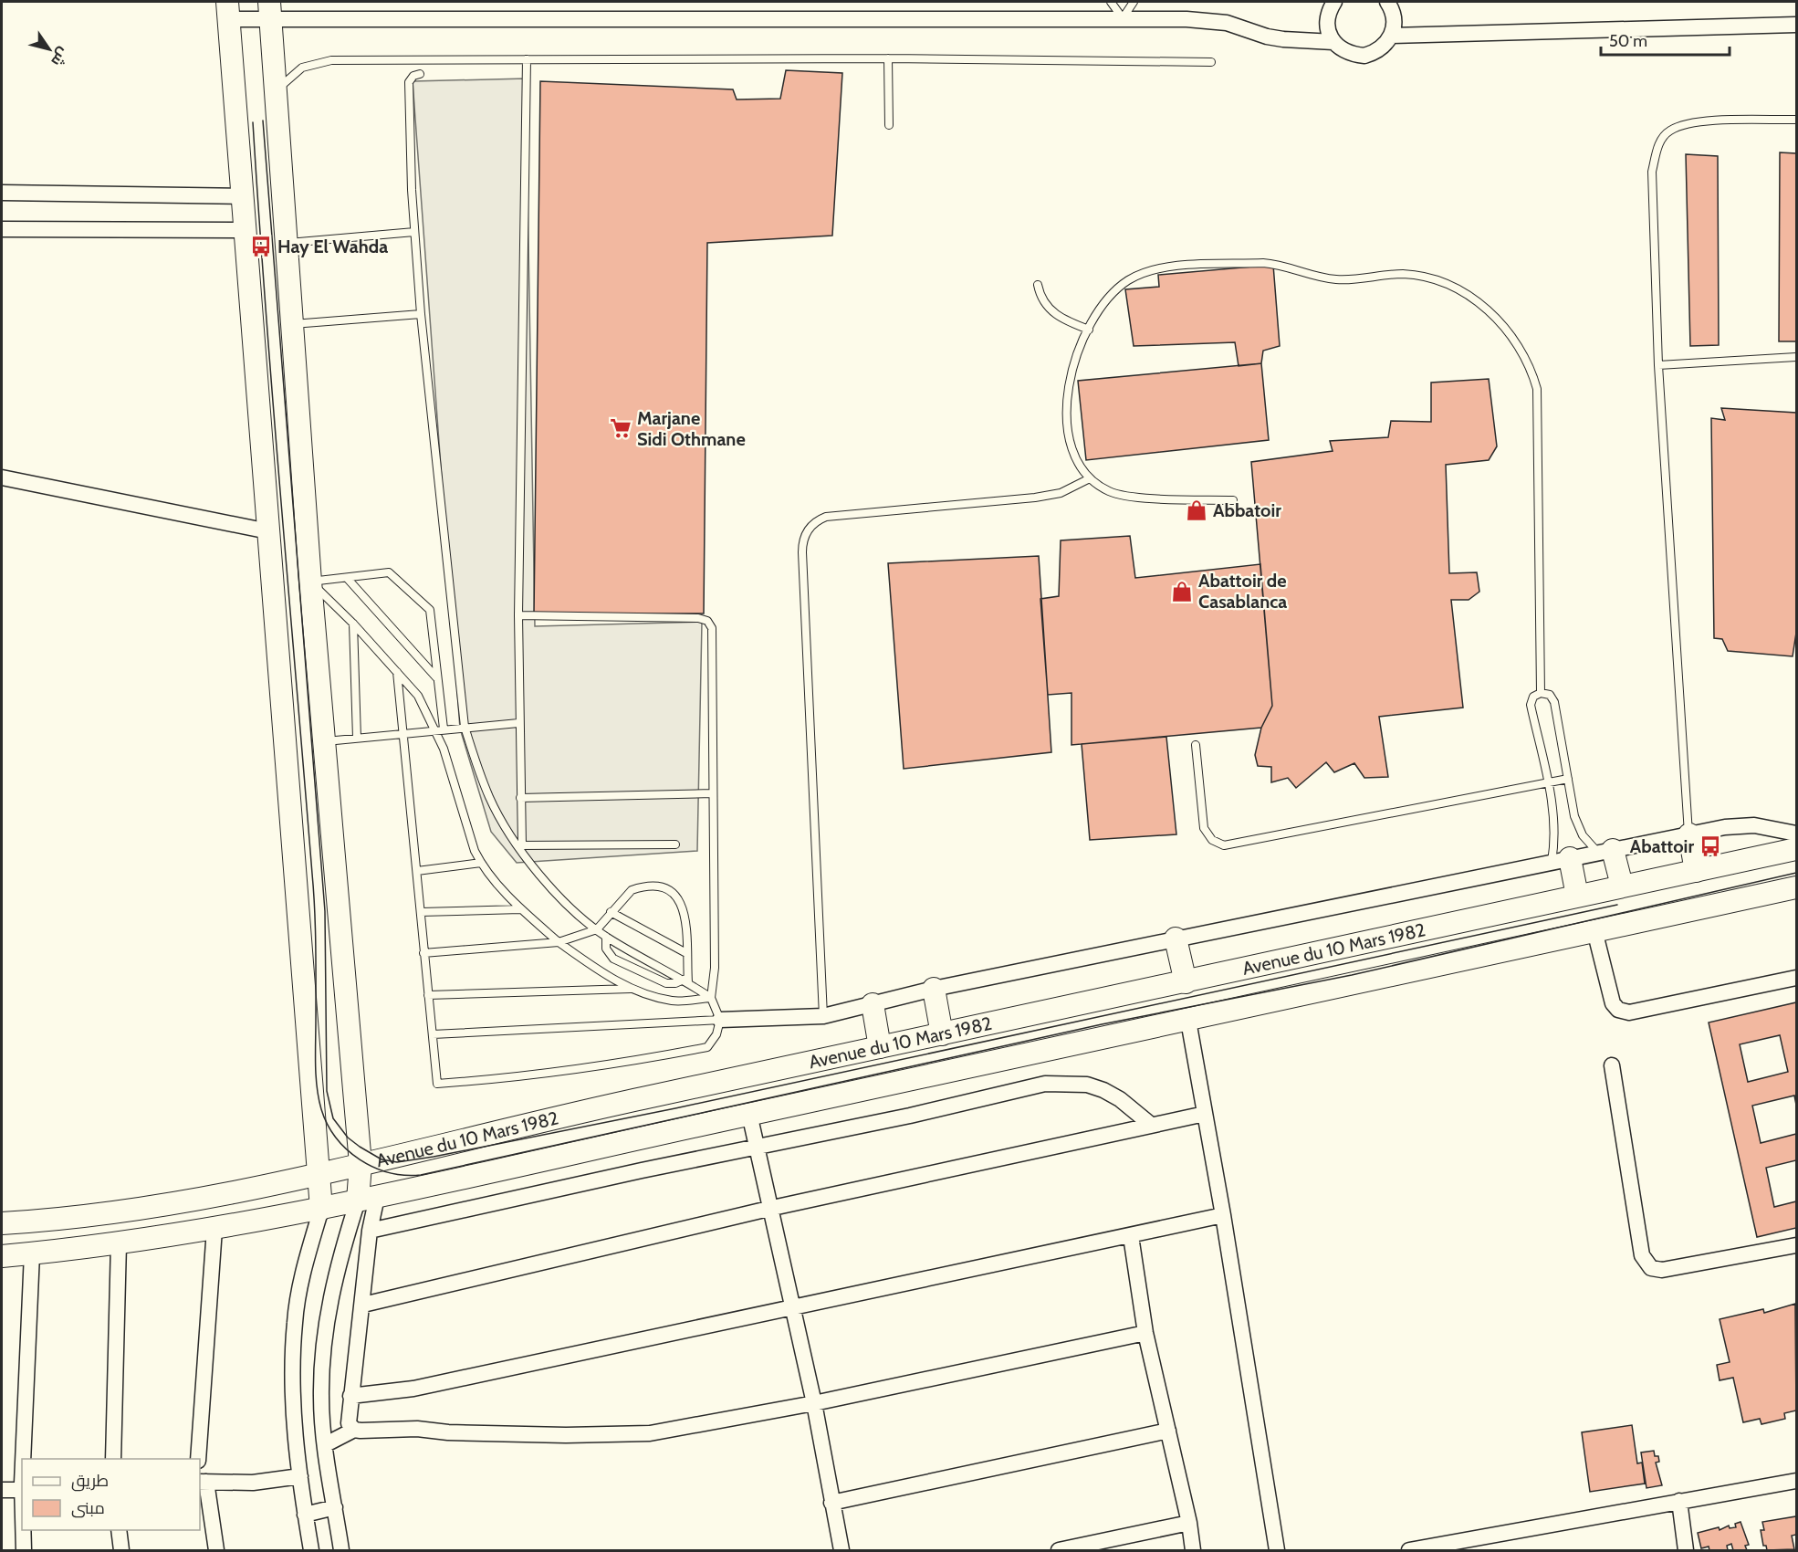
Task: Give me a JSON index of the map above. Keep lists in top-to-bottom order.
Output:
{
  "streets": {
    "main road": ["Avenue du 10 Mars 1982"]
  },
  "places": {
    "bus stop": ["Hay El Wahda", "Abattoir"],
    "supermarket": ["Marjane Sidi Othmane"],
    "shop": ["Abbatoir", "Abattoir de Casablanca"]
  },
  "legend": ["طريق", "مبنى"],
  "scale_bar": "50 m",
  "north": "bottom right"
}
